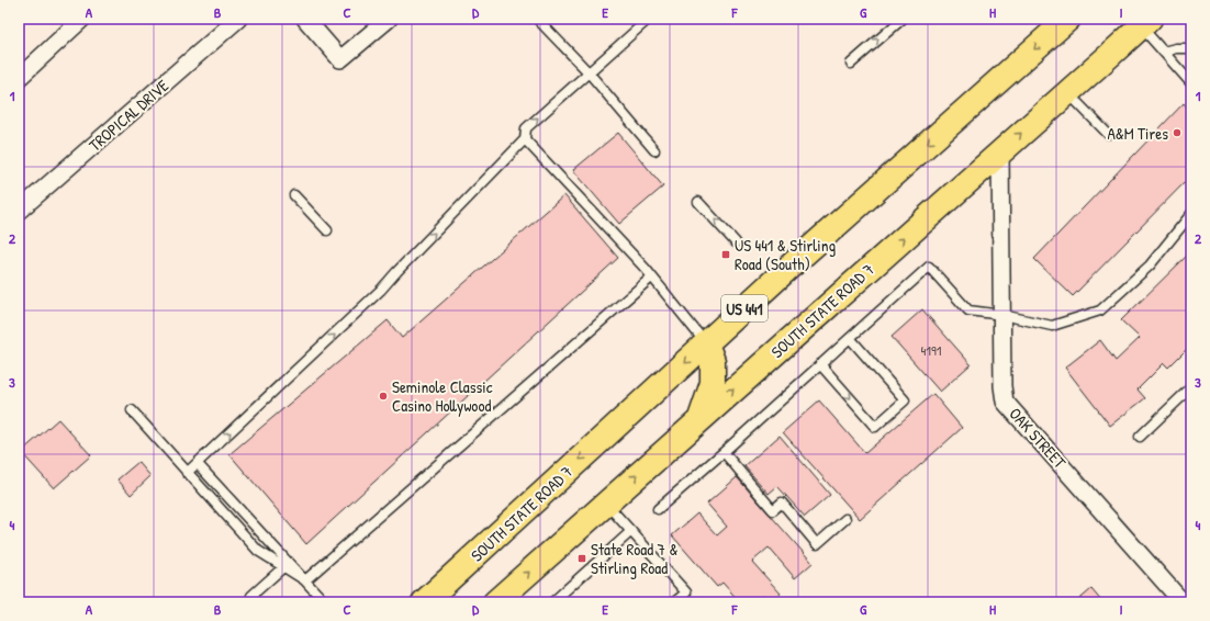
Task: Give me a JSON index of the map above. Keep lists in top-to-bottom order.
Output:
{
  "streets": {
    "main road": ["US 441", "SOUTH STATE ROAD 7"],
    "street": ["TROPICAL DRIVE", "OAK STREET"]
  },
  "crossings": [
    ["SOUTH STATE ROAD 7", "OAK STREET"]
  ],
  "places": {
    "other": ["A&M Tires", "Seminole Classic Casino Hollywood"],
    "transit": ["US 441 & Stirling Road (South)", "State Road 7 & Stirling Road"]
  },
  "house_numbers": ["4191"],
  "grid": {
    "columns": [
      "A",
      "B",
      "C",
      "D",
      "E",
      "F",
      "G",
      "H",
      "I"
    ],
    "rows": [
      "1",
      "2",
      "3",
      "4"
    ]
  }
}
